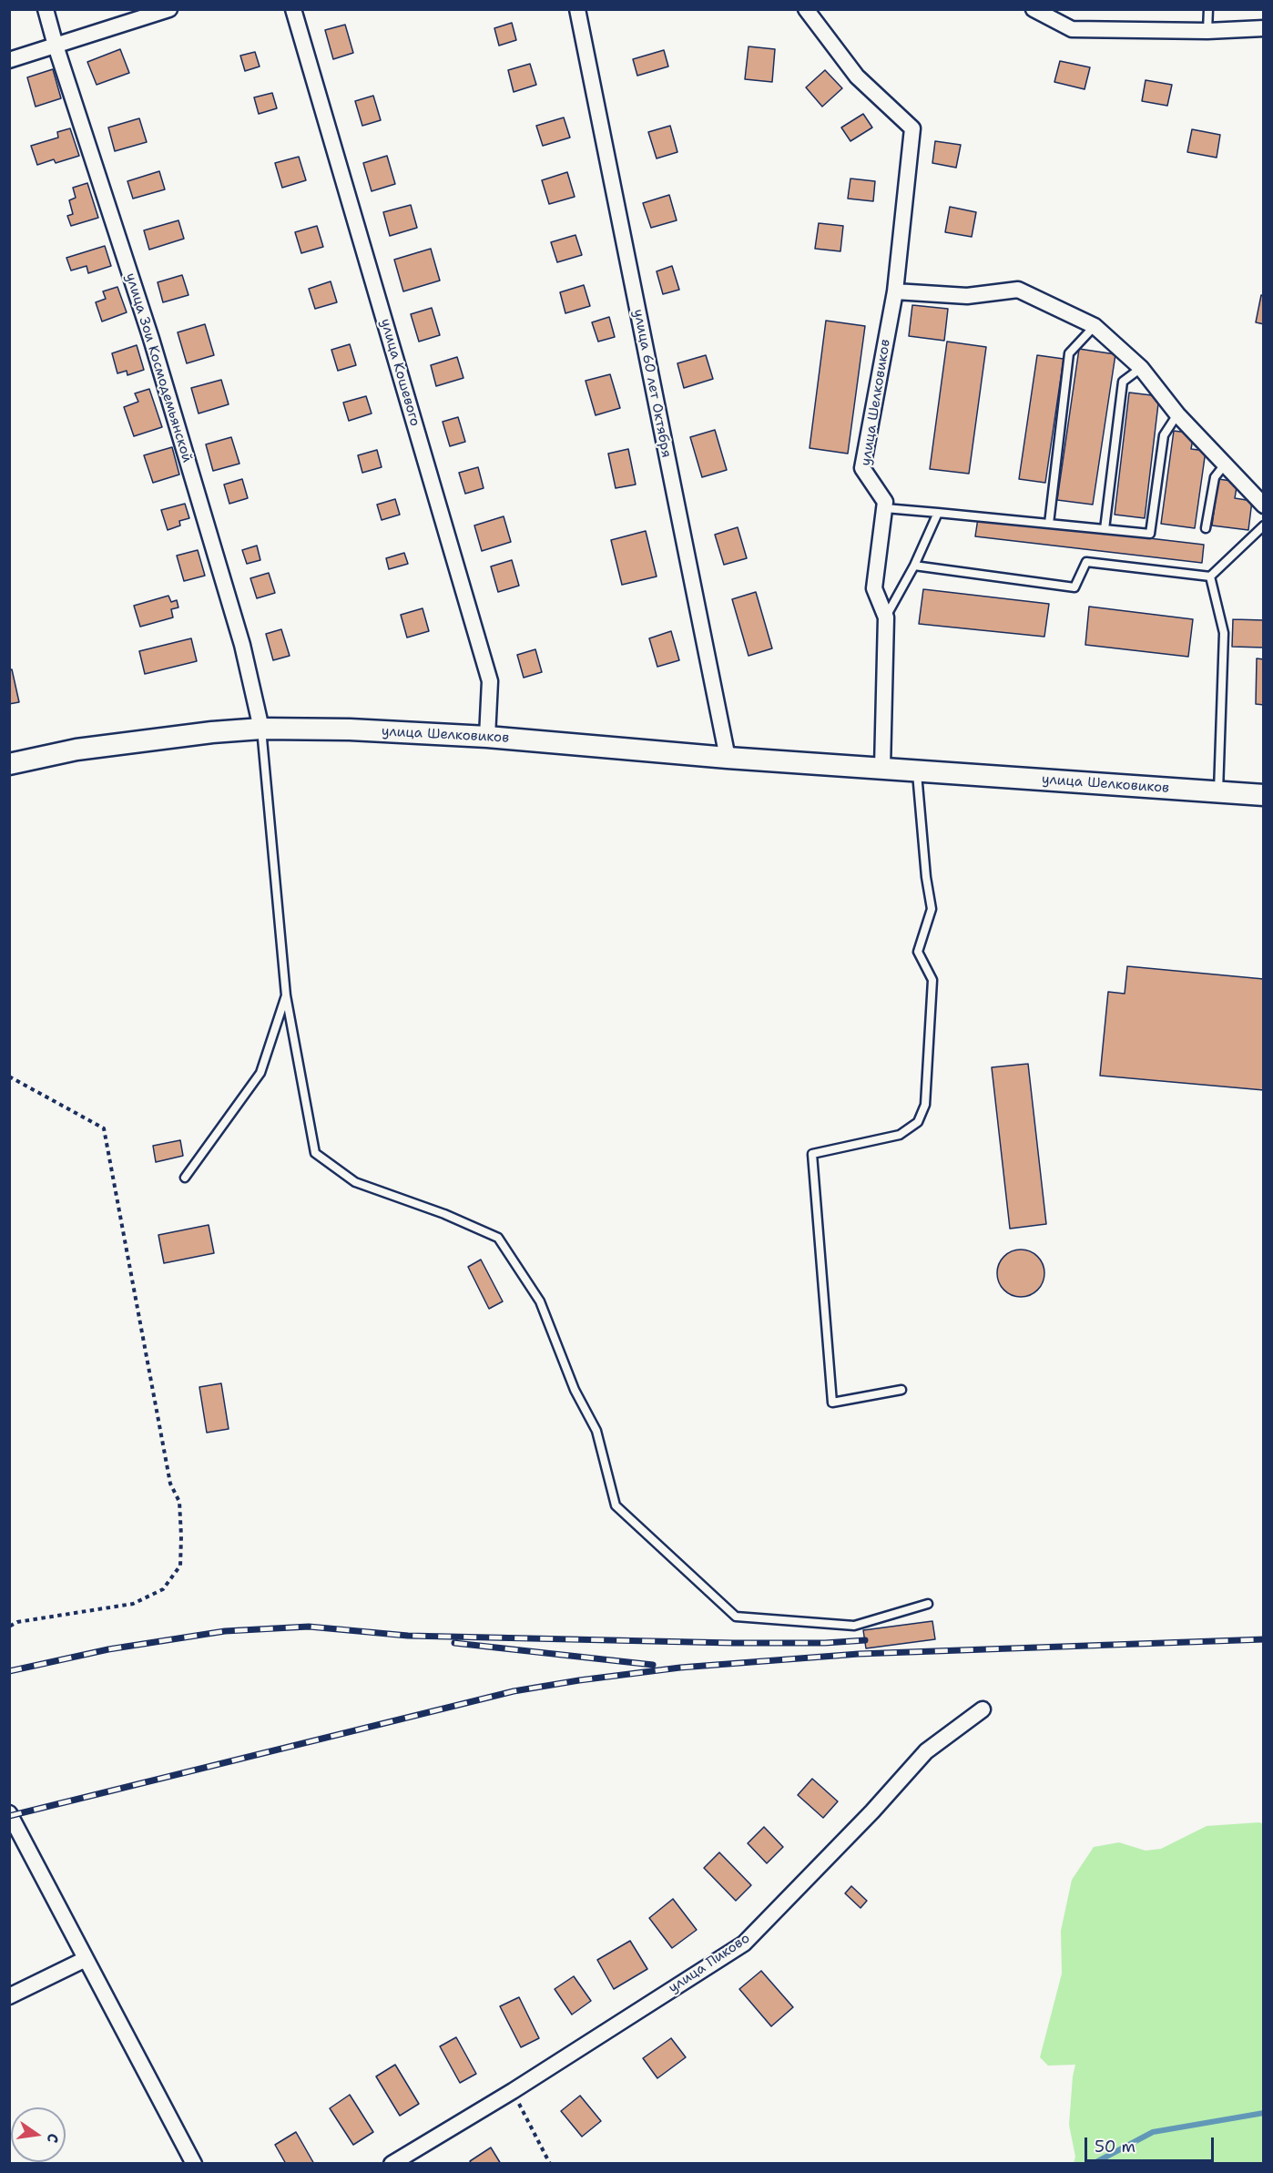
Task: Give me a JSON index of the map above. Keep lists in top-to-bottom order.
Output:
{
  "streets": {
    "street": [
      "улица Зои Космодемьянской",
      "улица Кошевого",
      "улица 60 лет Октября",
      "улица Шелковиков",
      "улица Пиково"
    ]
  },
  "crossings": [
    ["улица Зои Космодемьянской", "улица Шелковиков"],
    ["улица Кошевого", "улица Шелковиков"],
    ["улица 60 лет Октября", "улица Шелковиков"]
  ],
  "scale_bar": "50 m",
  "north": "right"
}
